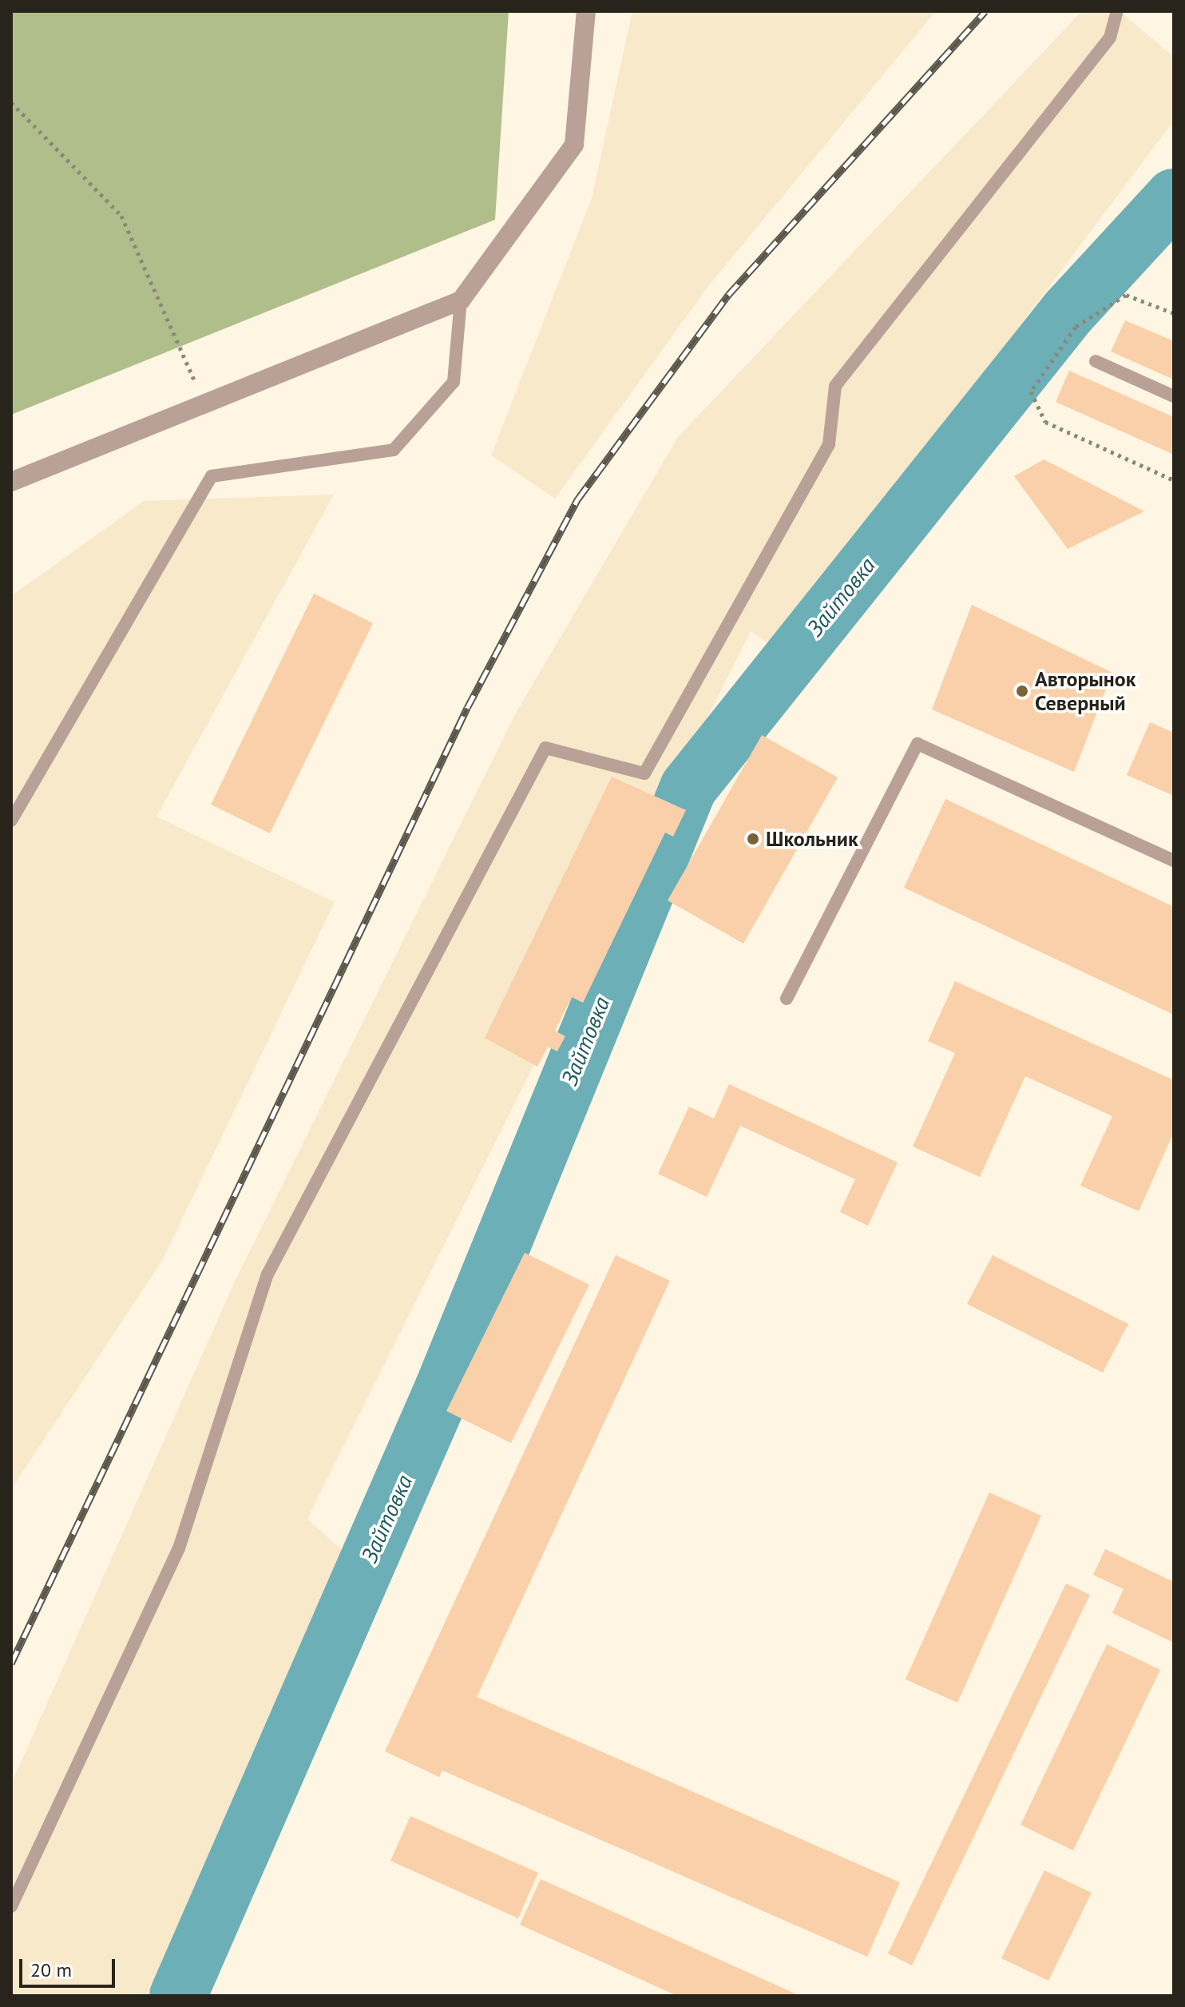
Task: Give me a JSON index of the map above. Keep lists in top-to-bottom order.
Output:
{
  "water": ["Зайтовка"],
  "places": ["Авторынок Северный", "Школьник"],
  "scale_bar": "20 m"
}
